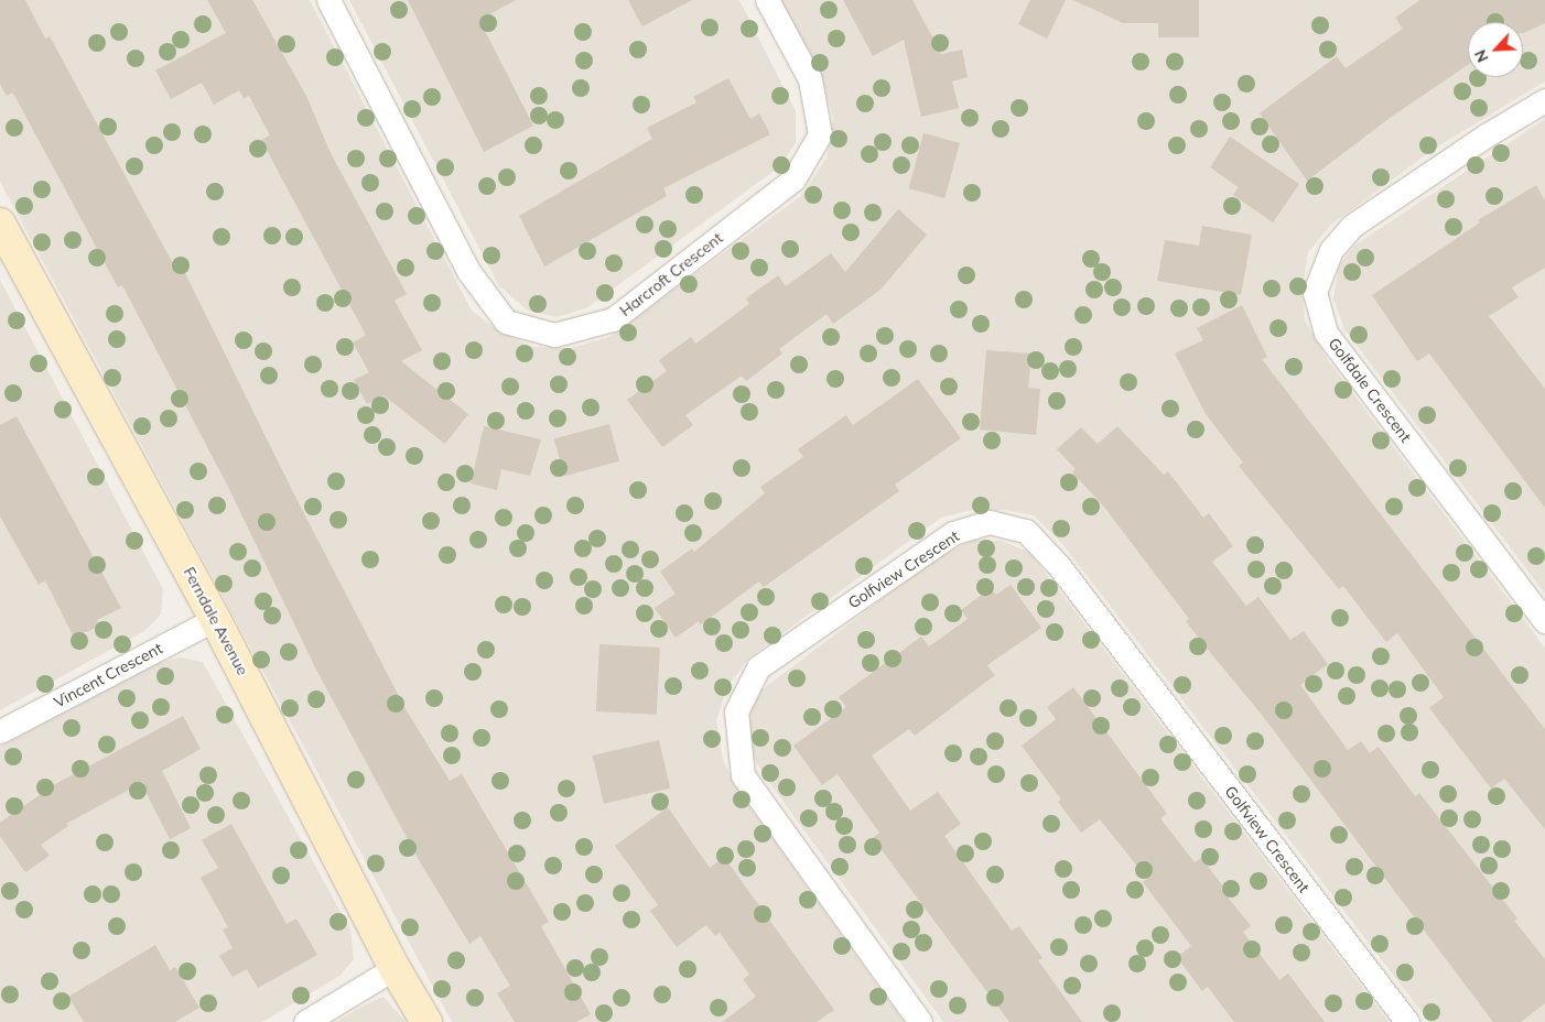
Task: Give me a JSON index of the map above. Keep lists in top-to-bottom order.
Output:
{
  "streets": {
    "street": [
      "Harcroft Crescent",
      "Golfdale Crescent",
      "Golfview Crescent",
      "Ferndale Avenue",
      "Vincent Crescent"
    ]
  },
  "crossings": [
    ["Ferndale Avenue", "Vincent Crescent"]
  ],
  "north": "bottom left"
}
